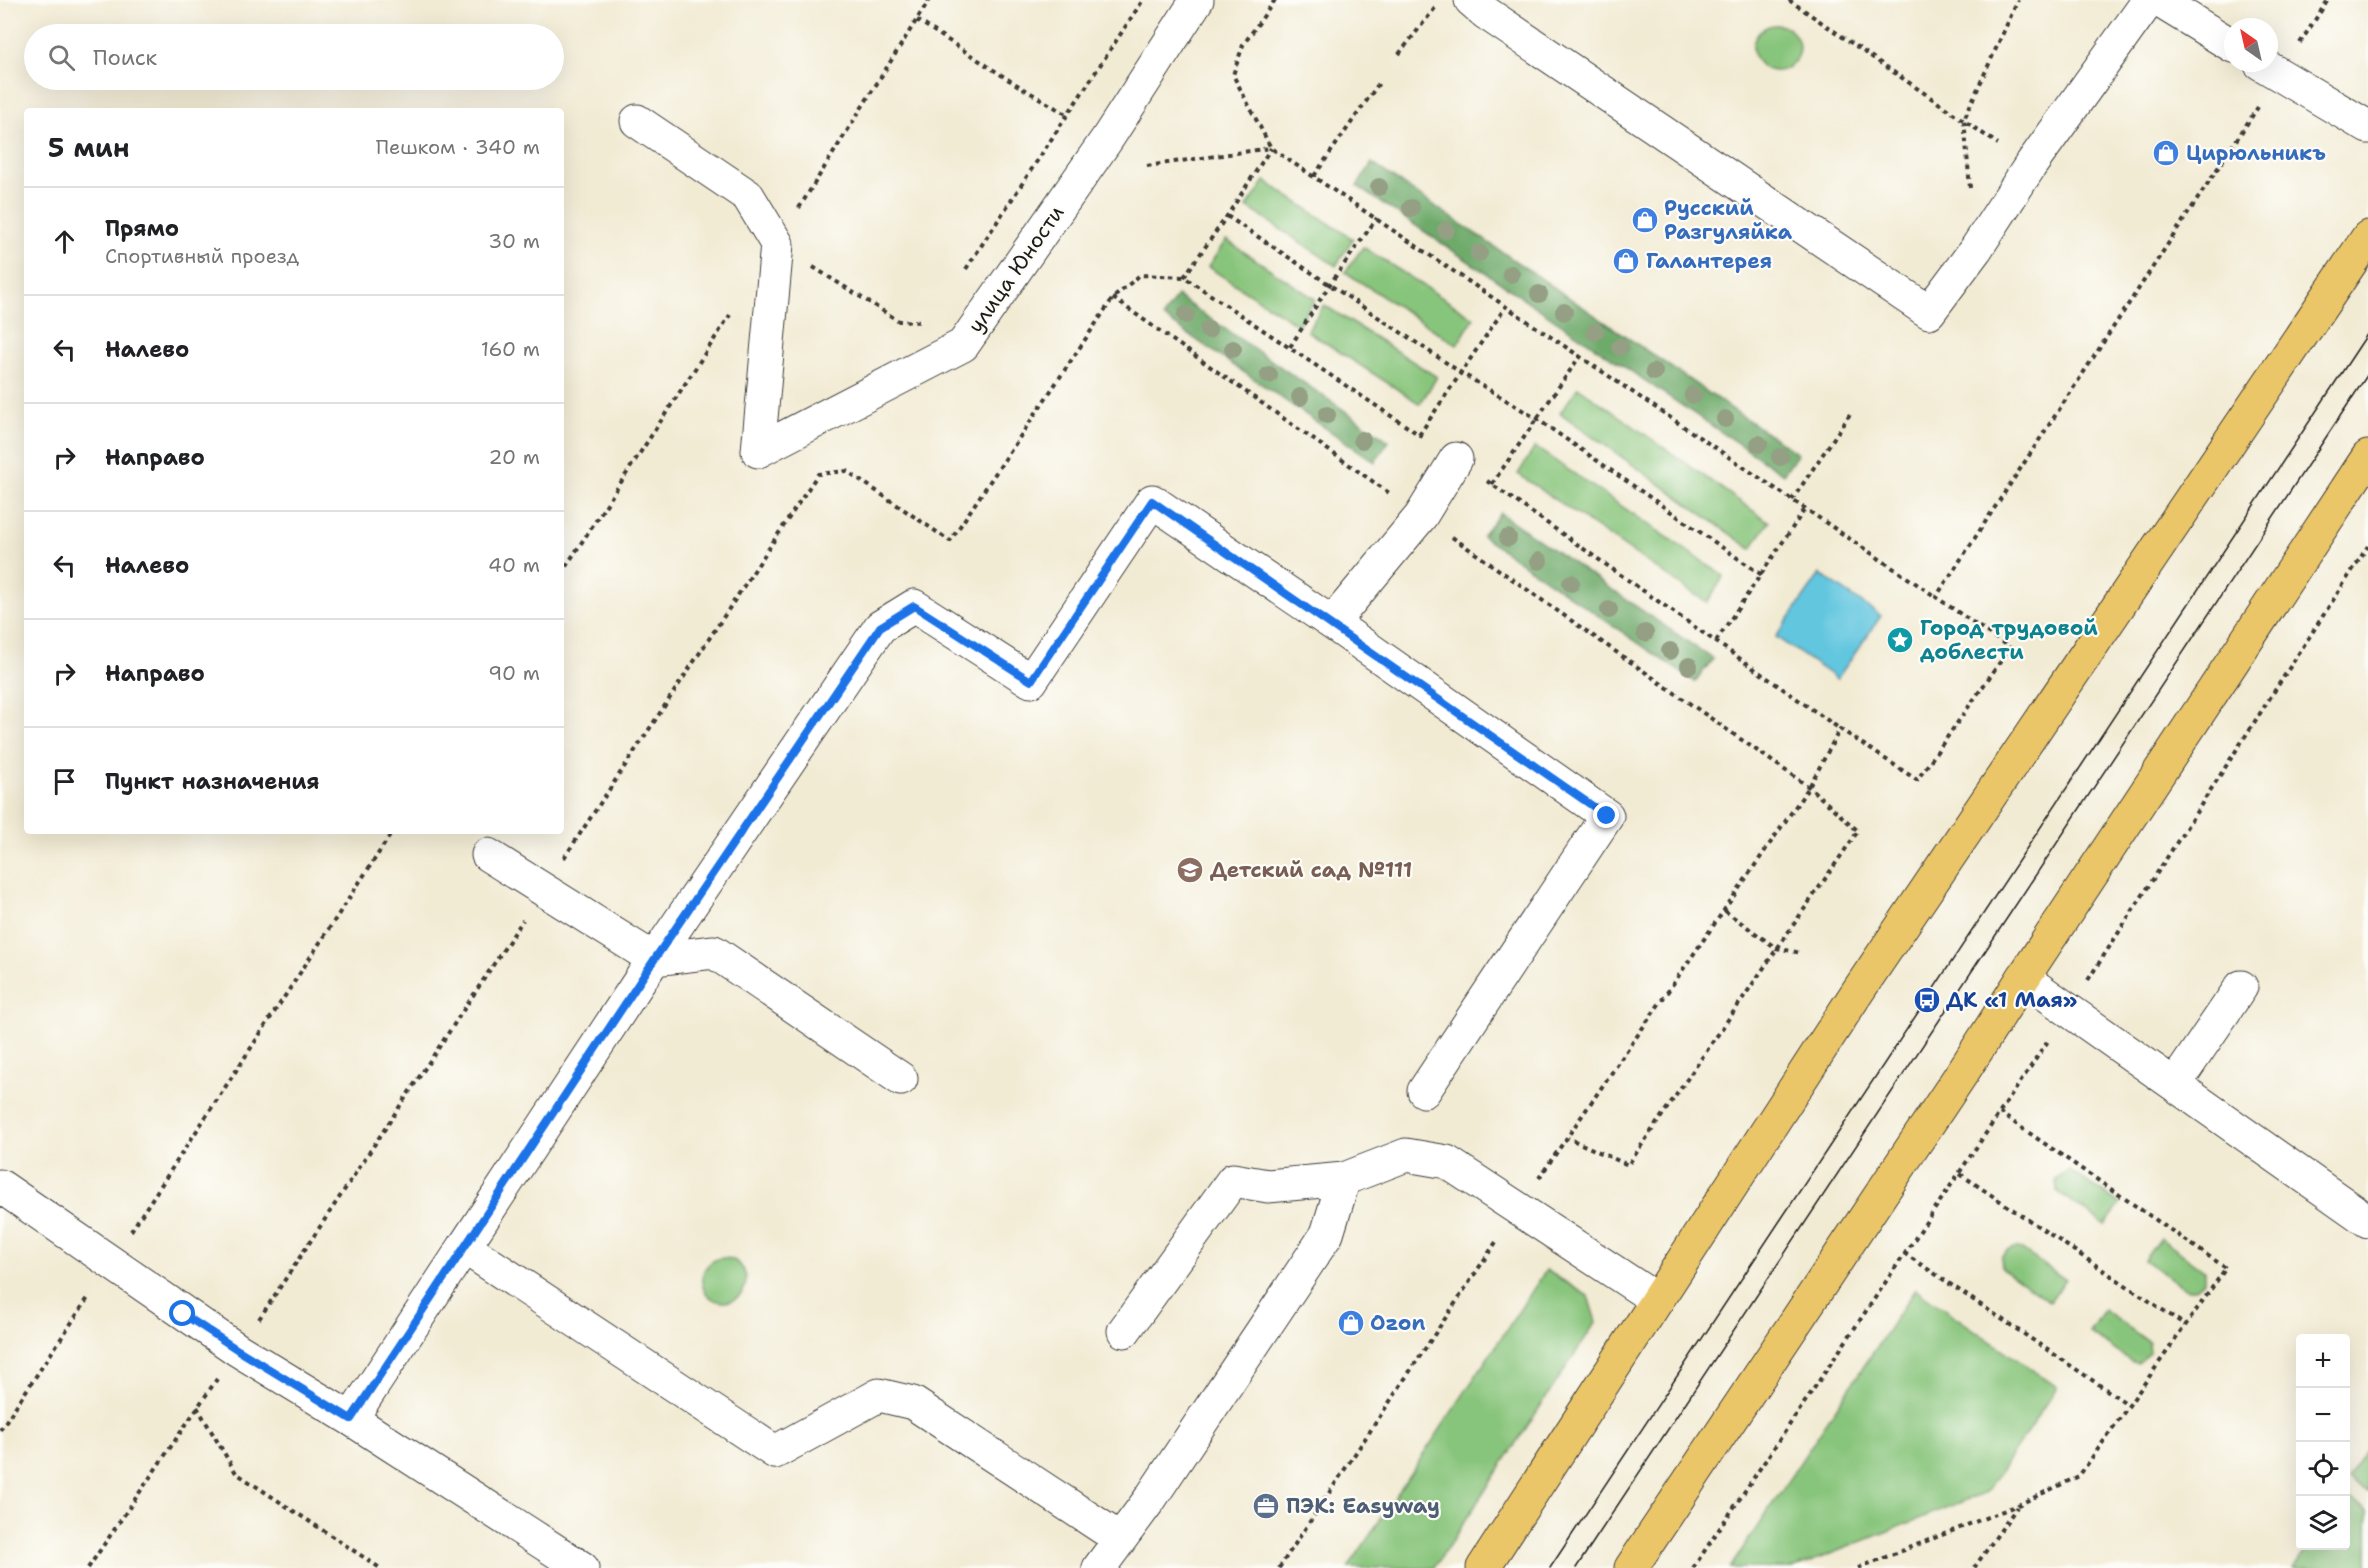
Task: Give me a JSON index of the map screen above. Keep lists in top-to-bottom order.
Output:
{
  "streets": {
    "street": ["улица Юности"]
  },
  "places": {
    "shop": [
      "Цирюльникъ",
      "Русский Разгуляйка",
      "Галантерея",
      "Ozon"
    ],
    "place": ["Город трудовой доблести"],
    "school or university": ["Детский сад №111"],
    "bus stop": ["ДК «1 Мая»"],
    "office": ["ПЭК: Easyway"]
  },
  "north": "top left",
  "page": {
    "search": "Поиск",
    "heading": ["5 мин", "Пешком · 340 m"],
    "list": [
      ["Прямо", "Спортивный проезд", "30 m"],
      ["Налево", "160 m"],
      ["Направо", "20 m"],
      ["Налево", "40 m"],
      ["Направо", "90 m"],
      "Пункт назначения"
    ],
    "map_buttons": ["+", "−"]
  }
}
